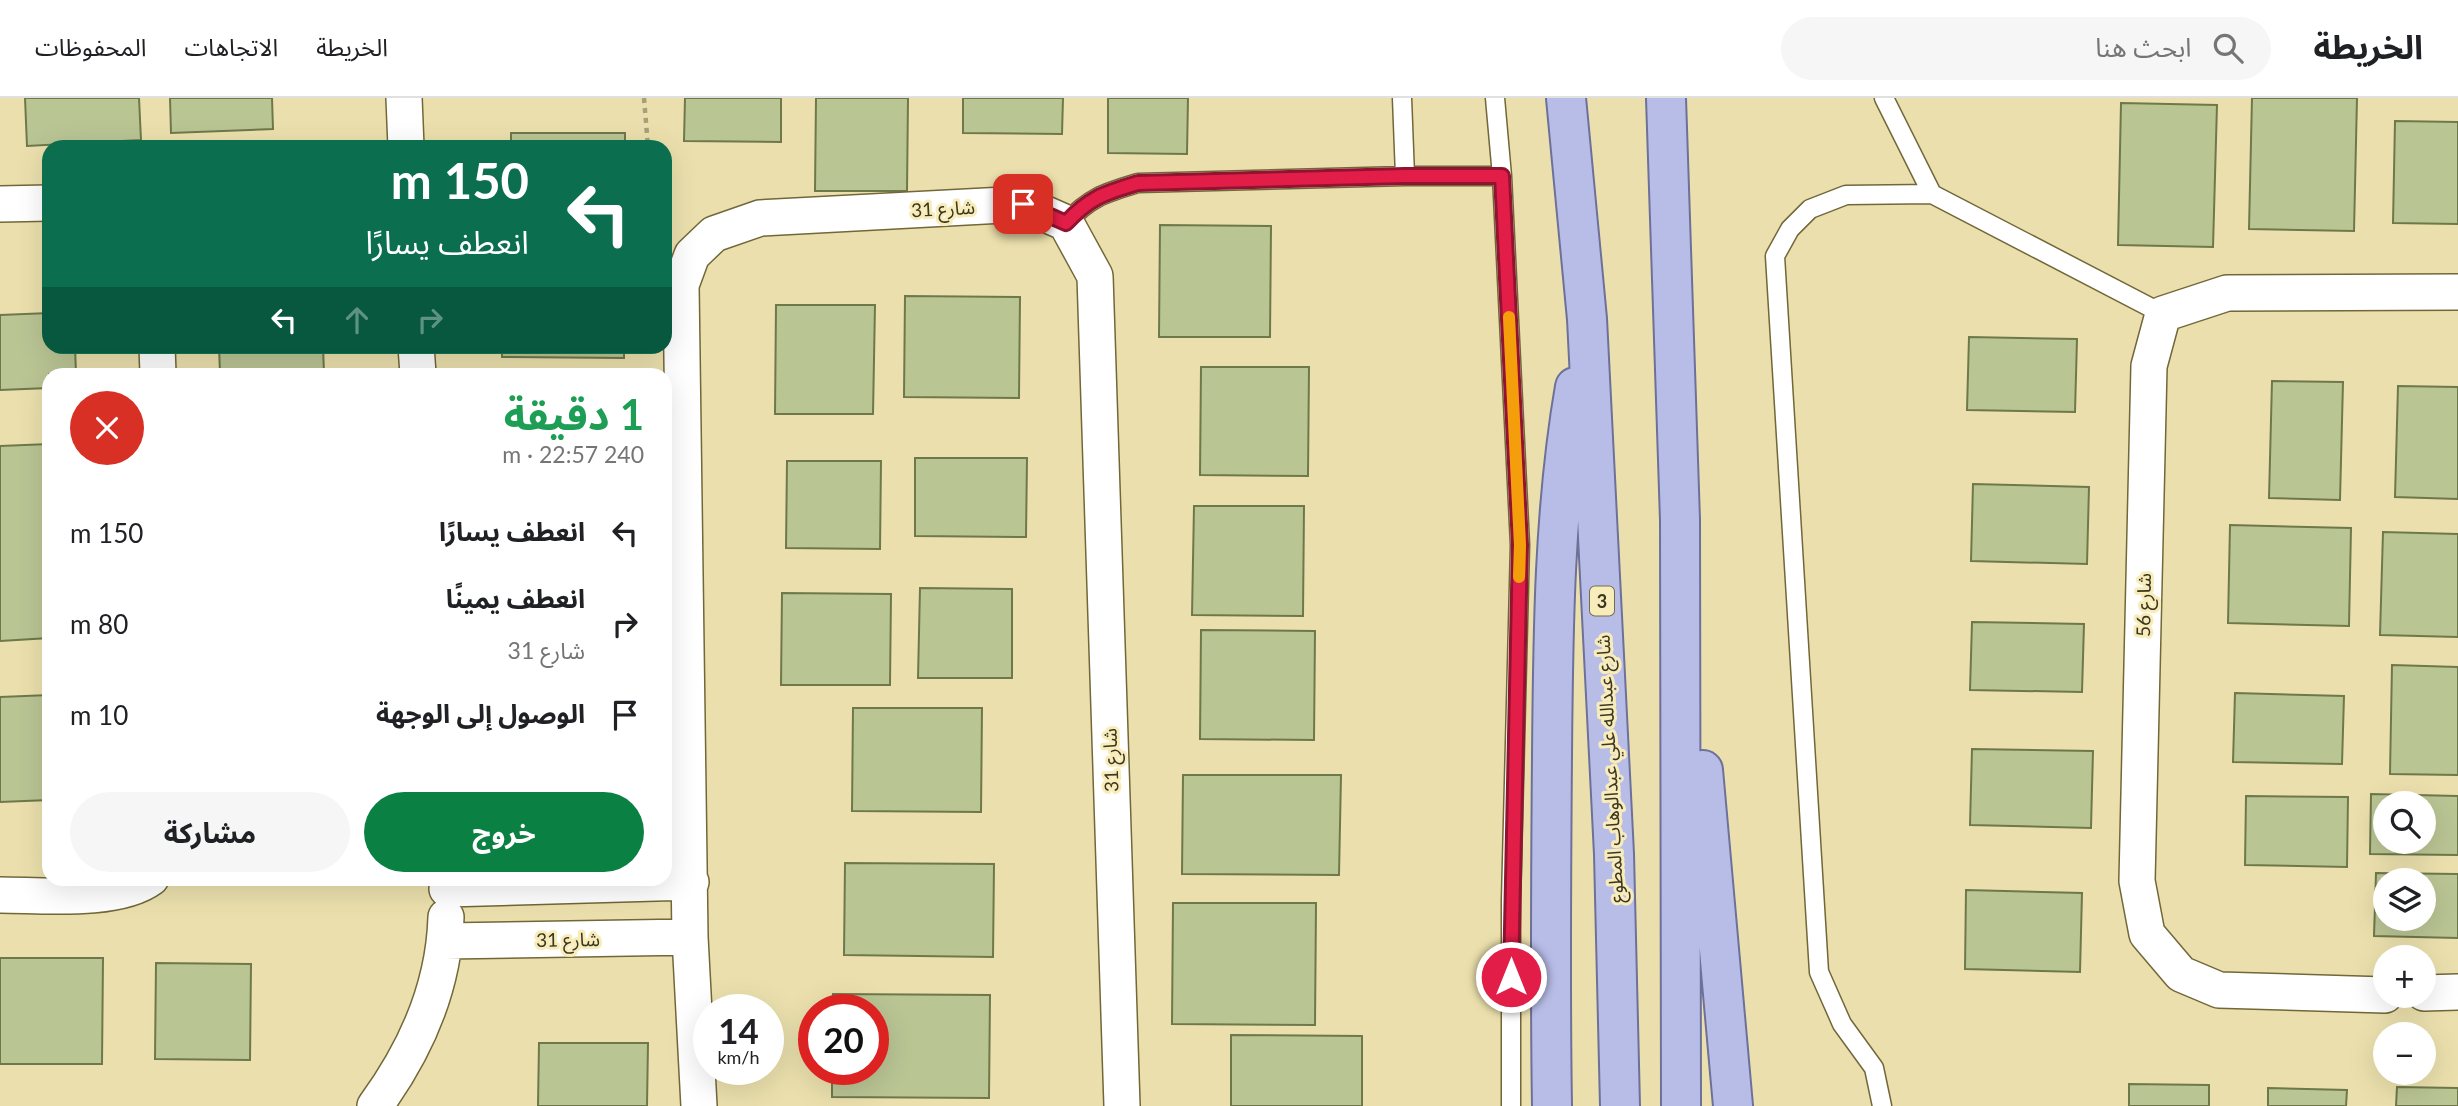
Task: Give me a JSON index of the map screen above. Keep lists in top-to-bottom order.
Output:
{
  "streets": {
    "main road": ["3", "شارع عبدالله علي عبدالوهاب المطوع"],
    "street": ["شارع 31", "شارع 56"]
  },
  "page": {
    "header": "الخريطة",
    "search": "ابحث هنا",
    "nav": ["الخريطة", "الاتجاهات", "المحفوظات"],
    "turn": ["150 m", "انعطف يسارًا"],
    "heading": ["1 دقيقة", "240 m · 22:57"],
    "list": [
      {
        "name": "انعطف يسارًا",
        "value": "150 m"
      },
      {
        "name": "انعطف يمينًا",
        "note": "شارع 31",
        "value": "80 m"
      },
      {
        "name": "الوصول إلى الوجهة",
        "value": "10 m"
      }
    ],
    "buttons": ["خروج", "مشاركة"],
    "map_buttons": ["+", "−"],
    "speed": "14 km/h",
    "limit": "20"
  }
}
